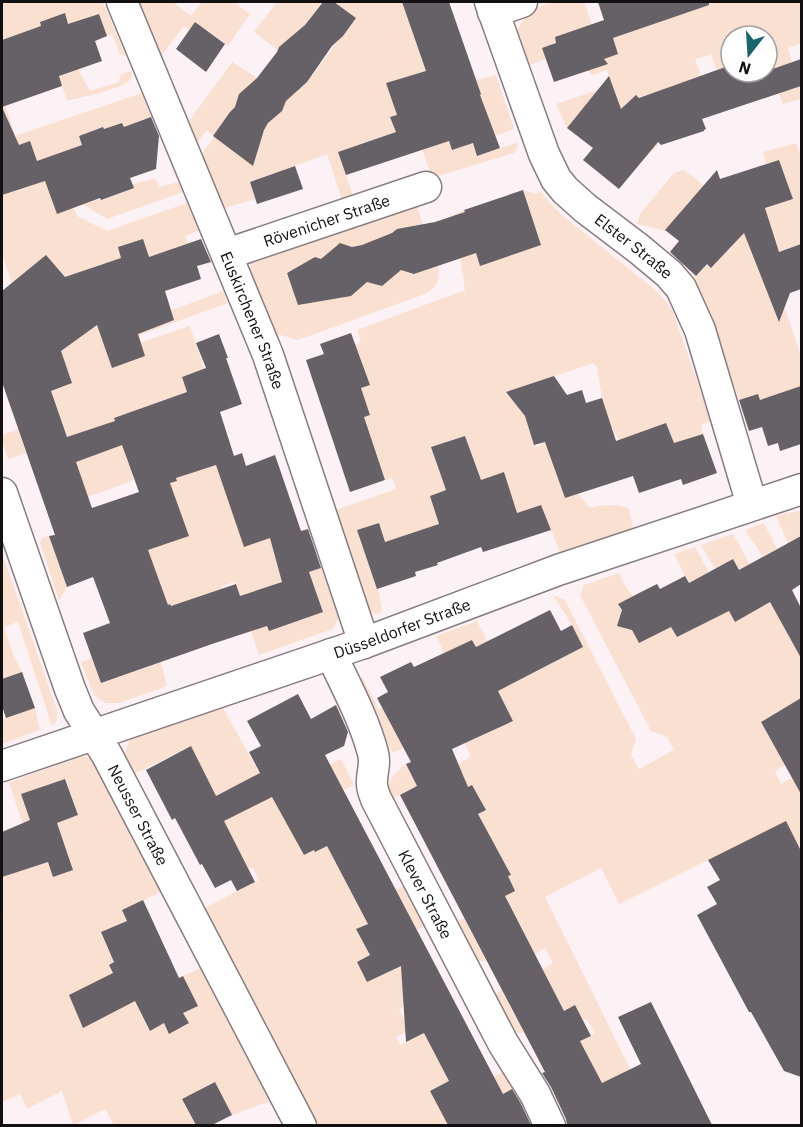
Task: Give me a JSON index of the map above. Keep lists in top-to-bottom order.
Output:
{
  "streets": {
    "street": [
      "Rövenicher Straße",
      "Elster Straße",
      "Euskirchener Straße",
      "Düsseldorfer Straße",
      "Neusser Straße",
      "Klever Straße"
    ]
  },
  "crossings": [
    ["Rövenicher Straße", "Euskirchener Straße"],
    ["Elster Straße", "Düsseldorfer Straße"],
    ["Euskirchener Straße", "Düsseldorfer Straße"],
    ["Düsseldorfer Straße", "Neusser Straße"],
    ["Düsseldorfer Straße", "Klever Straße"]
  ],
  "north": "bottom"
}
